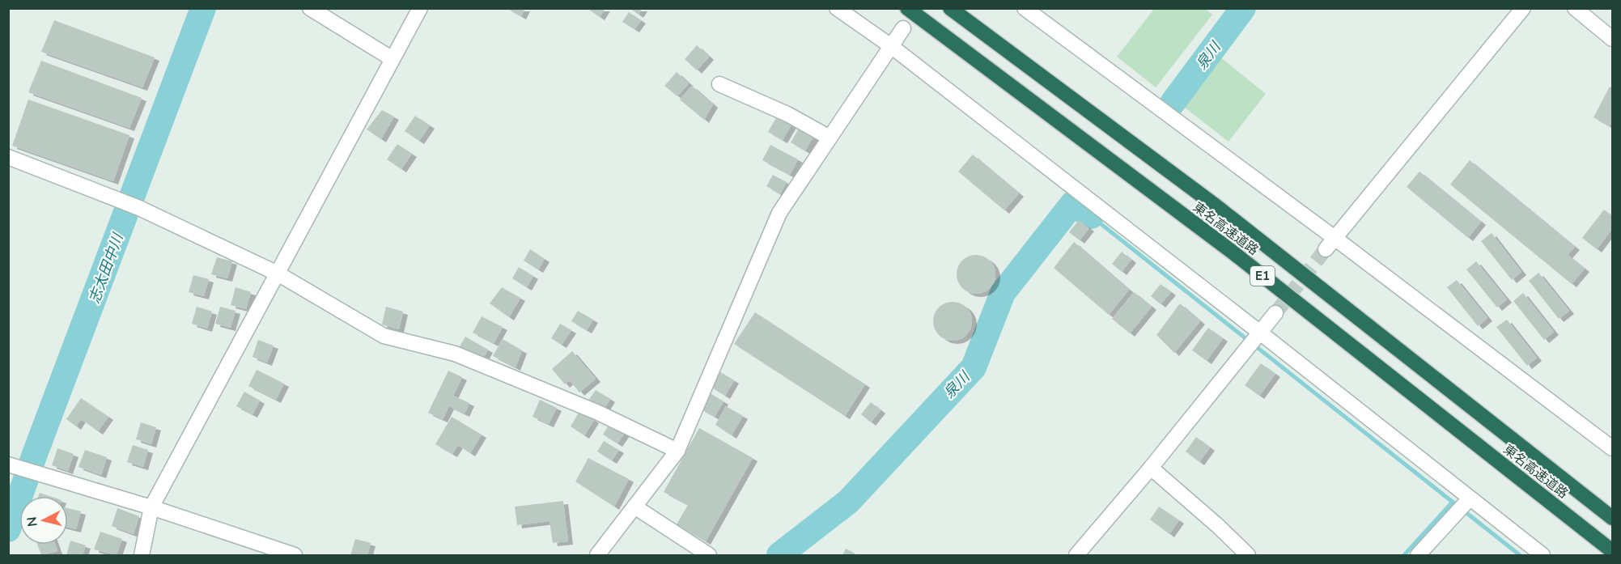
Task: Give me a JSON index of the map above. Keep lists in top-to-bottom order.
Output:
{
  "streets": {
    "highway": ["東名高速道路", "E1"]
  },
  "water": ["泉川", "志太田中川"],
  "north": "left"
}
